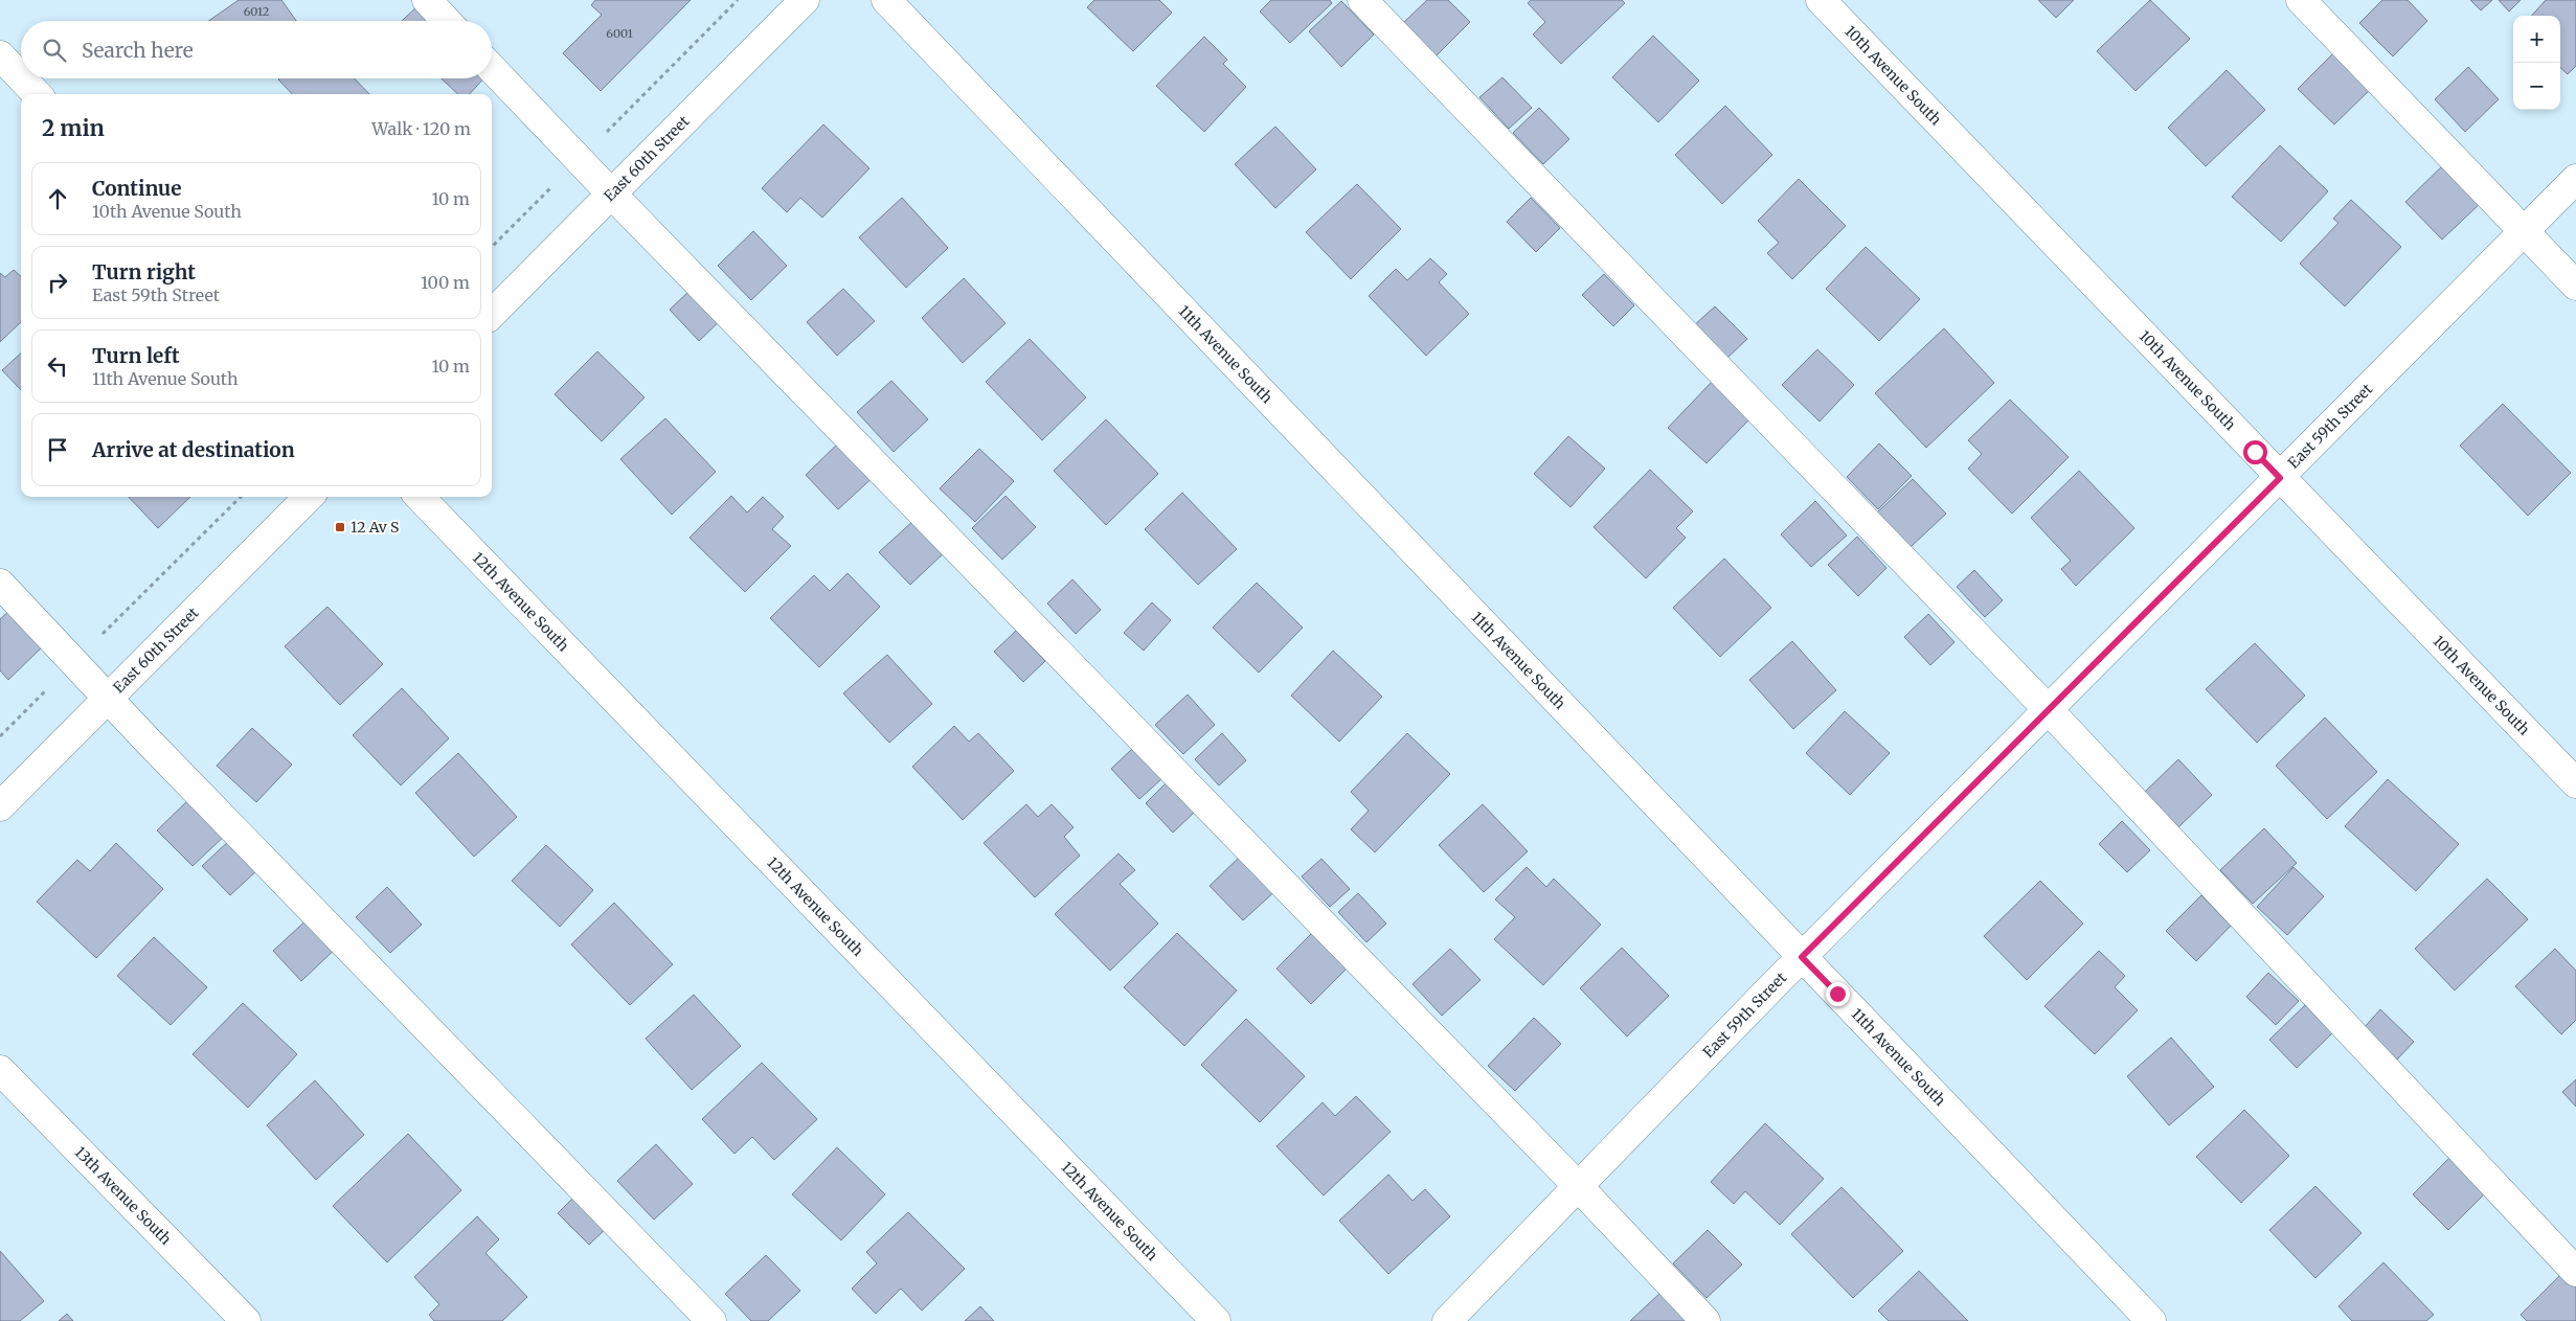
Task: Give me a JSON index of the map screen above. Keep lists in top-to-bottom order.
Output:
{
  "streets": {
    "street": [
      "10th Avenue South",
      "East 60th Street",
      "11th Avenue South",
      "East 59th Street",
      "12th Avenue South",
      "13th Avenue South"
    ]
  },
  "crossings": [
    ["10th Avenue South", "East 59th Street"],
    ["11th Avenue South", "East 59th Street"]
  ],
  "places": {
    "transit": ["12 Av S"]
  },
  "house_numbers": ["6012", "6001"],
  "page": {
    "map_buttons": ["+", "−"],
    "search": "Search here",
    "heading": ["2 min", "Walk · 120 m"],
    "list": [
      ["Continue", "10th Avenue South", "10 m"],
      ["Turn right", "East 59th Street", "100 m"],
      ["Turn left", "11th Avenue South", "10 m"],
      "Arrive at destination"
    ]
  }
}
